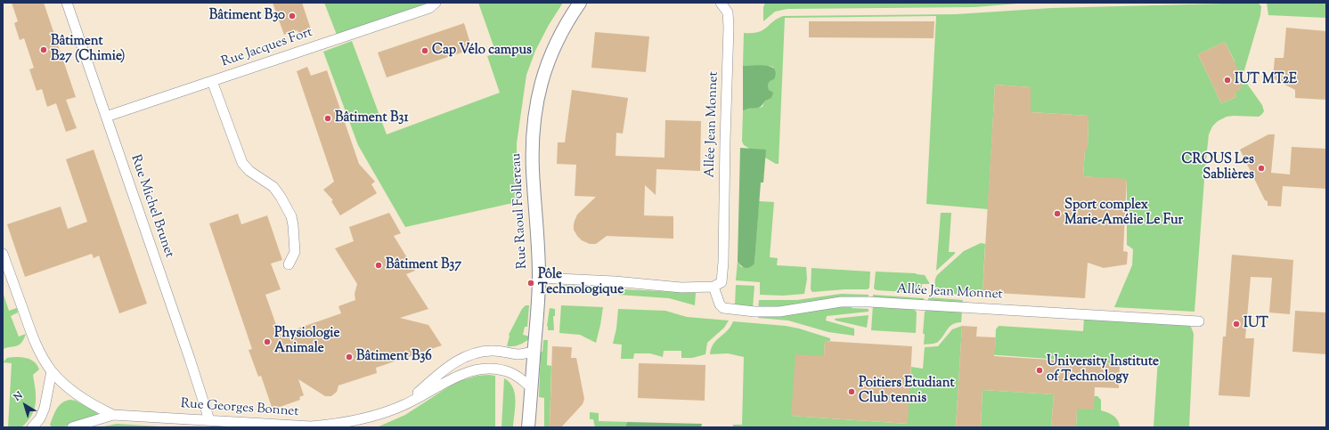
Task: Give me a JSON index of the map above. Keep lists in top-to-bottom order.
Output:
{
  "streets": {
    "street": [
      "Rue Jacques Fort",
      "Allée Jean Monnet",
      "Rue Michel Brunet",
      "Rue Raoul Follereau",
      "Rue Georges Bonnet"
    ]
  },
  "crossings": [
    ["Rue Jacques Fort", "Rue Michel Brunet"],
    ["Rue Michel Brunet", "Rue Georges Bonnet"],
    ["Rue Raoul Follereau", "Rue Georges Bonnet"]
  ],
  "places": [
    "Bâtiment B30",
    "Bâtiment B27 (Chimie)",
    "Cap Vélo campus",
    "IUT MT2E",
    "Bâtiment B31",
    "CROUS Les Sablières",
    "Sport complex Marie-Amélie Le Fur",
    "Bâtiment B37",
    "Pôle Technologique",
    "IUT",
    "Physiologie Animale",
    "Bâtiment B36",
    "University Institute of Technology",
    "Poitiers Etudiant Club tennis"
  ],
  "north": "top left"
}
